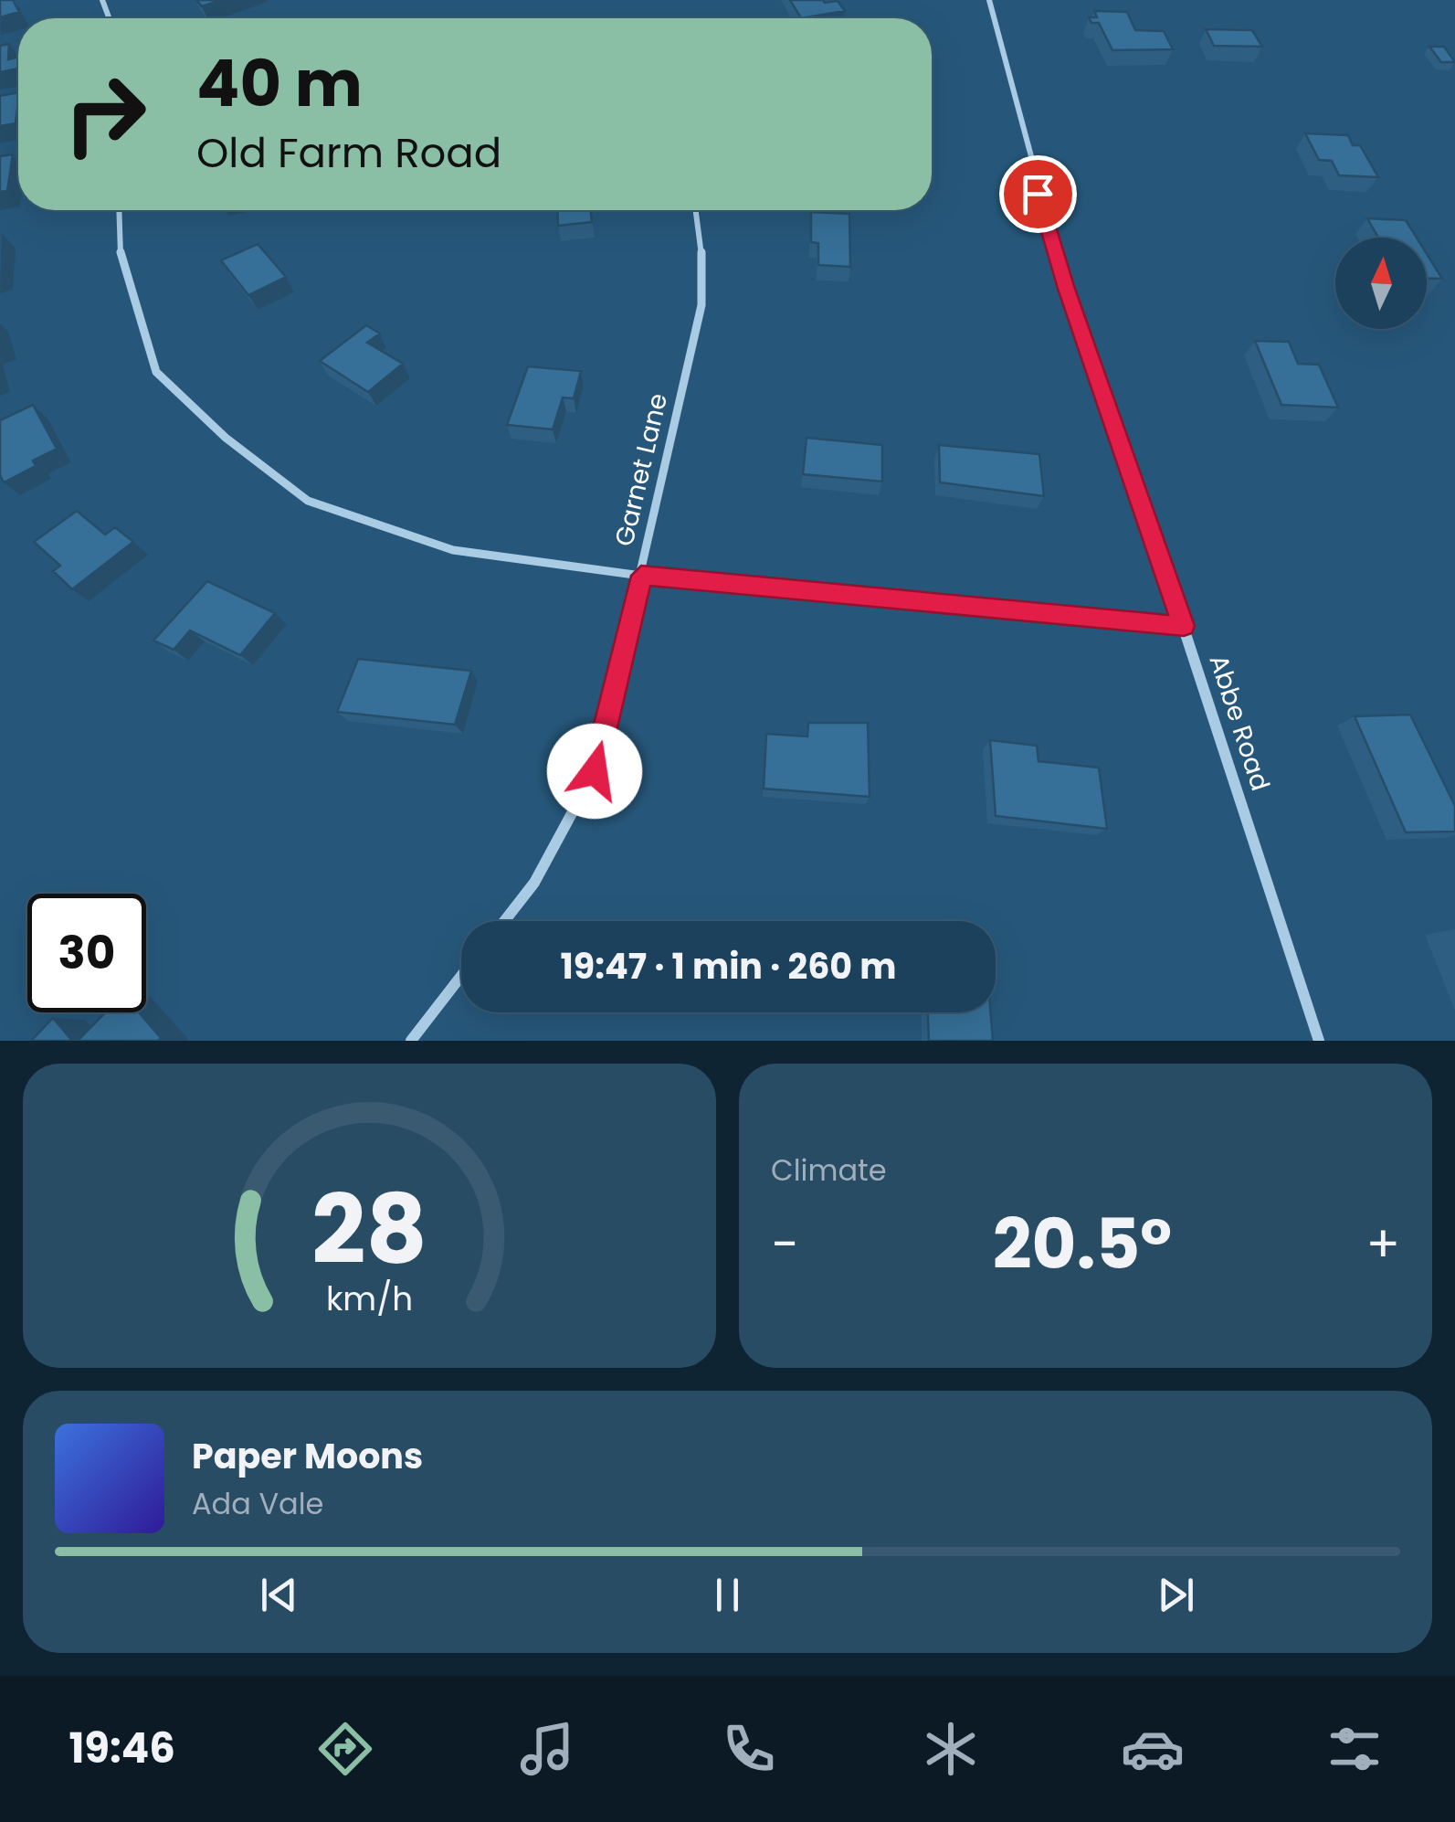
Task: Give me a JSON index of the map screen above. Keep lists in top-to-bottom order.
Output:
{
  "streets": {
    "street": ["Garnet Lane", "Abbe Road"]
  },
  "north": "top",
  "page": {
    "turn": ["40 m", "Old Farm Road"],
    "limit": "30",
    "trip": "19:47 · 1 min · 260 m",
    "tile": "Climate",
    "heat": ["−", "20.5°", "+"],
    "song": ["Paper Moons", "Ada Vale"],
    "tabs": "19:46",
    "gauge": ["28", "km/h"]
  }
}
